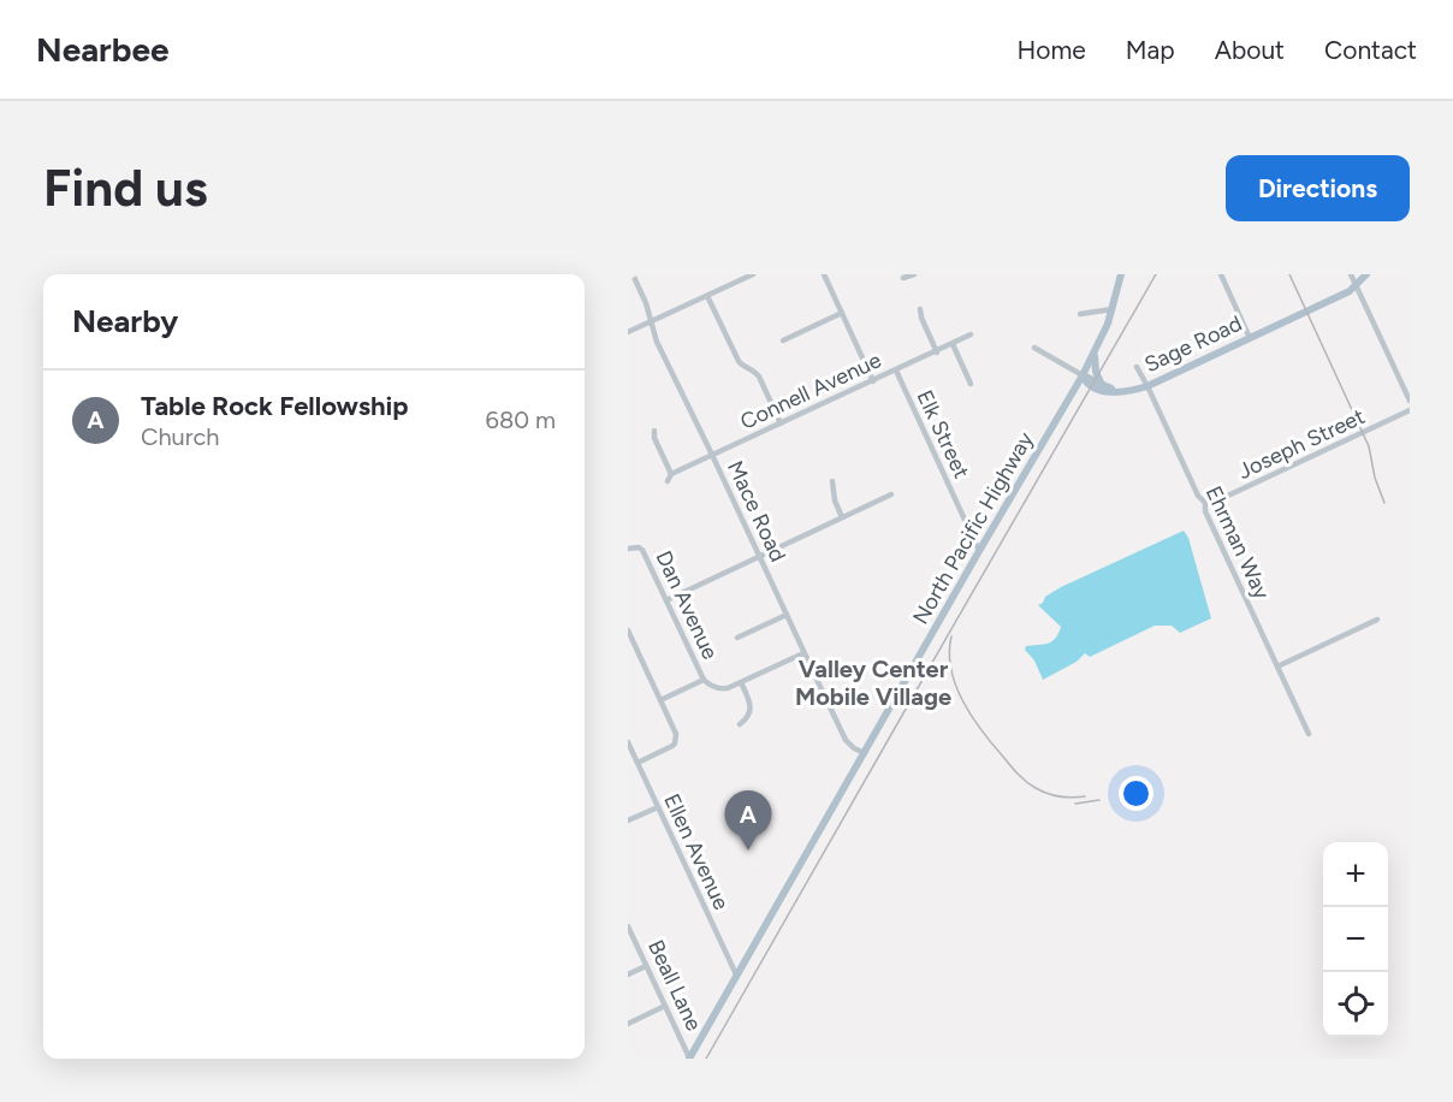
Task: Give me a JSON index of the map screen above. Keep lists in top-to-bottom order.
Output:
{
  "streets": {
    "main road": ["Sage Road", "North Pacific Highway"],
    "street": [
      "Connell Avenue",
      "Elk Street",
      "Joseph Street",
      "Mace Road",
      "Ehrman Way",
      "Dan Avenue",
      "Ellen Avenue",
      "Beall Lane"
    ]
  },
  "crossings": [
    ["Sage Road", "North Pacific Highway"],
    ["Sage Road", "Ehrman Way"],
    ["Connell Avenue", "Elk Street"],
    ["Connell Avenue", "Mace Road"],
    ["Elk Street", "North Pacific Highway"],
    ["Joseph Street", "Ehrman Way"],
    ["Mace Road", "North Pacific Highway"],
    ["North Pacific Highway", "Ellen Avenue"],
    ["North Pacific Highway", "Beall Lane"]
  ],
  "districts": ["Valley Center Mobile Village"],
  "page": {
    "header": "Nearbee",
    "nav": [
      "Home",
      "Map",
      "About",
      "Contact"
    ],
    "buttons": "Directions",
    "title": "Find us",
    "heading": "Nearby",
    "list": [
      {
        "mark": "A",
        "name": "Table Rock Fellowship",
        "note": "Church",
        "value": "680 m"
      }
    ],
    "pins": "A",
    "map_buttons": ["+", "−"]
  }
}
